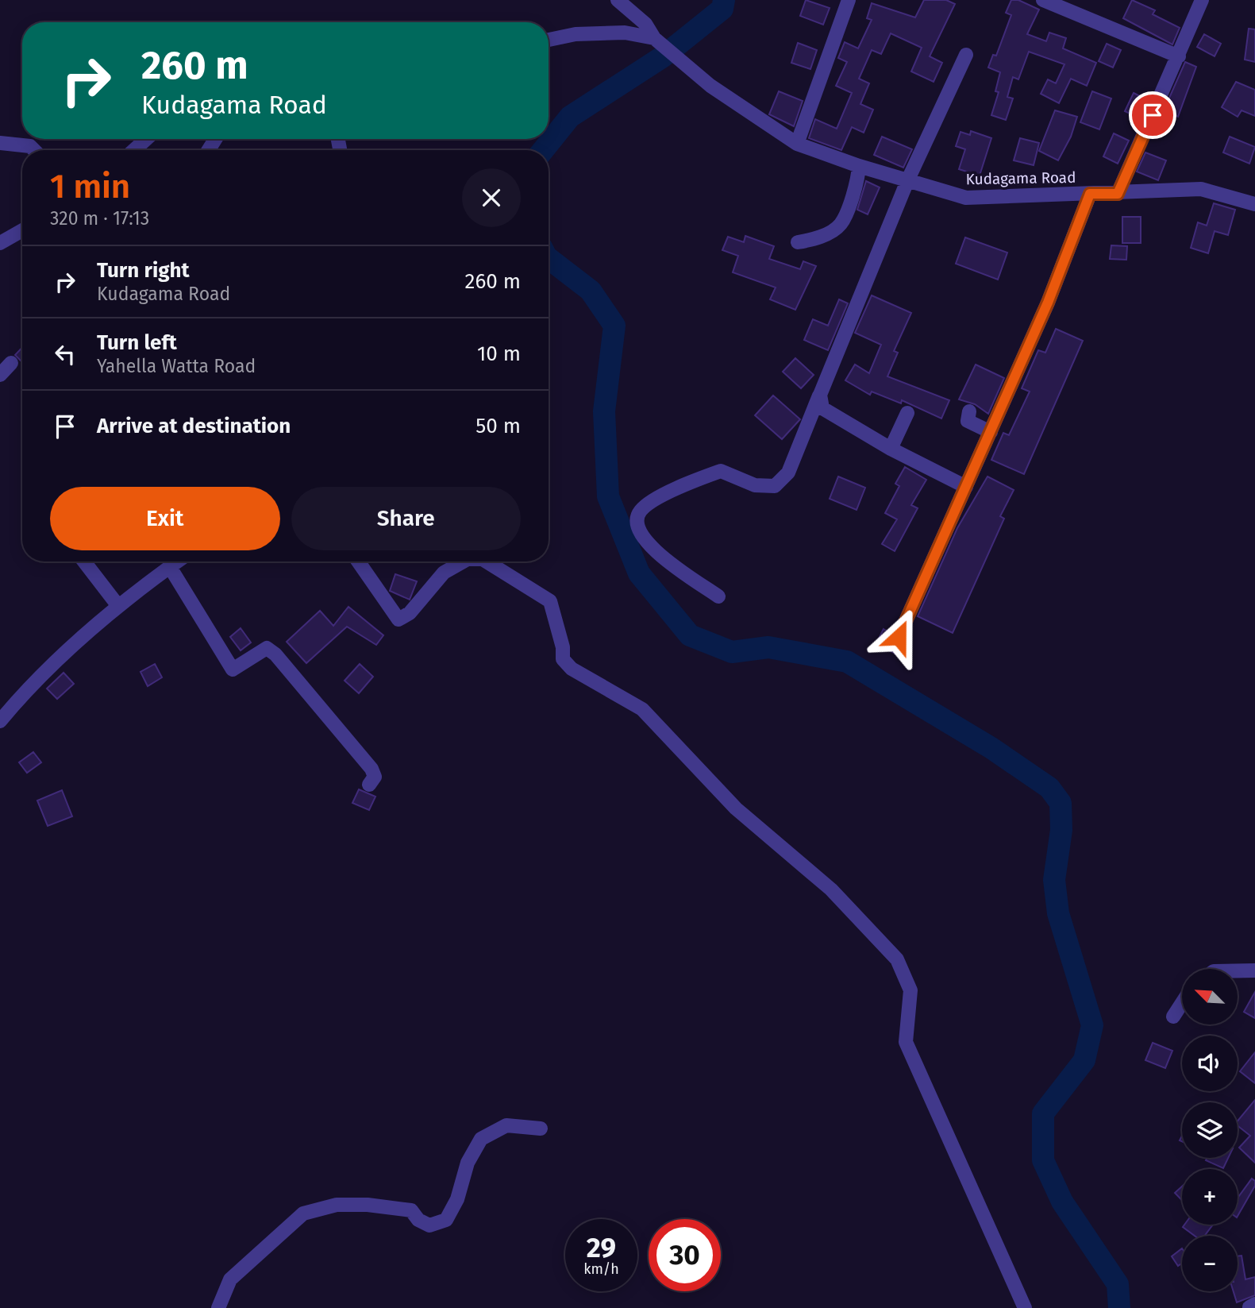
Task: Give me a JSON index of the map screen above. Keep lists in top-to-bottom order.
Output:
{
  "streets": {
    "street": ["Kudagama Road"]
  },
  "north": "top left",
  "page": {
    "turn": ["260 m", "Kudagama Road"],
    "heading": ["1 min", "320 m · 17:13"],
    "list": [
      {
        "name": "Turn right",
        "note": "Kudagama Road",
        "value": "260 m"
      },
      {
        "name": "Turn left",
        "note": "Yahella Watta Road",
        "value": "10 m"
      },
      {
        "name": "Arrive at destination",
        "value": "50 m"
      }
    ],
    "buttons": ["Exit", "Share"],
    "map_buttons": ["+", "−"],
    "speed": "29 km/h",
    "limit": "30"
  }
}
